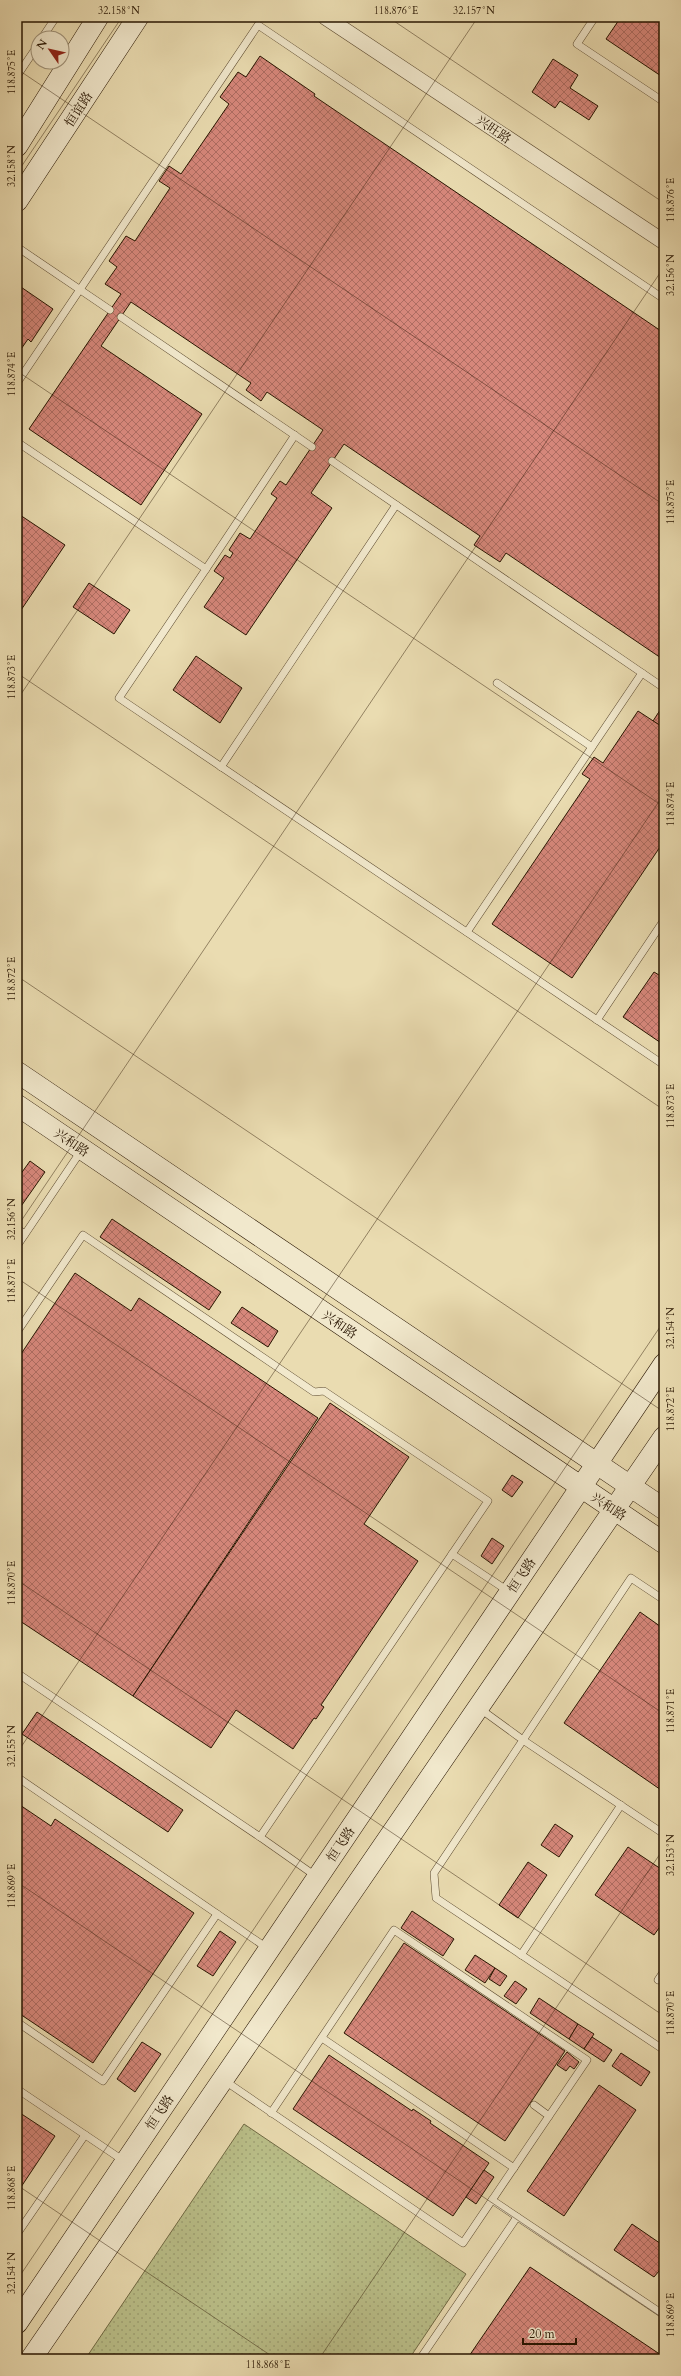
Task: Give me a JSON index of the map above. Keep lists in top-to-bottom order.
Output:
{
  "streets": {
    "main road": ["恒谊路", "兴和路", "恒飞路"],
    "street": ["兴旺路"]
  },
  "crossings": [
    ["兴和路", "恒飞路"]
  ],
  "scale_bar": "20 m",
  "north": "top left",
  "coordinates": [
    "32.158°N",
    "118.876°E",
    "32.157°N",
    "118.875°E",
    "32.156°N",
    "118.874°E",
    "118.873°E",
    "118.872°E",
    "118.871°E",
    "32.154°N",
    "118.870°E",
    "32.155°N",
    "32.153°N",
    "118.869°E",
    "118.868°E"
  ]
}
